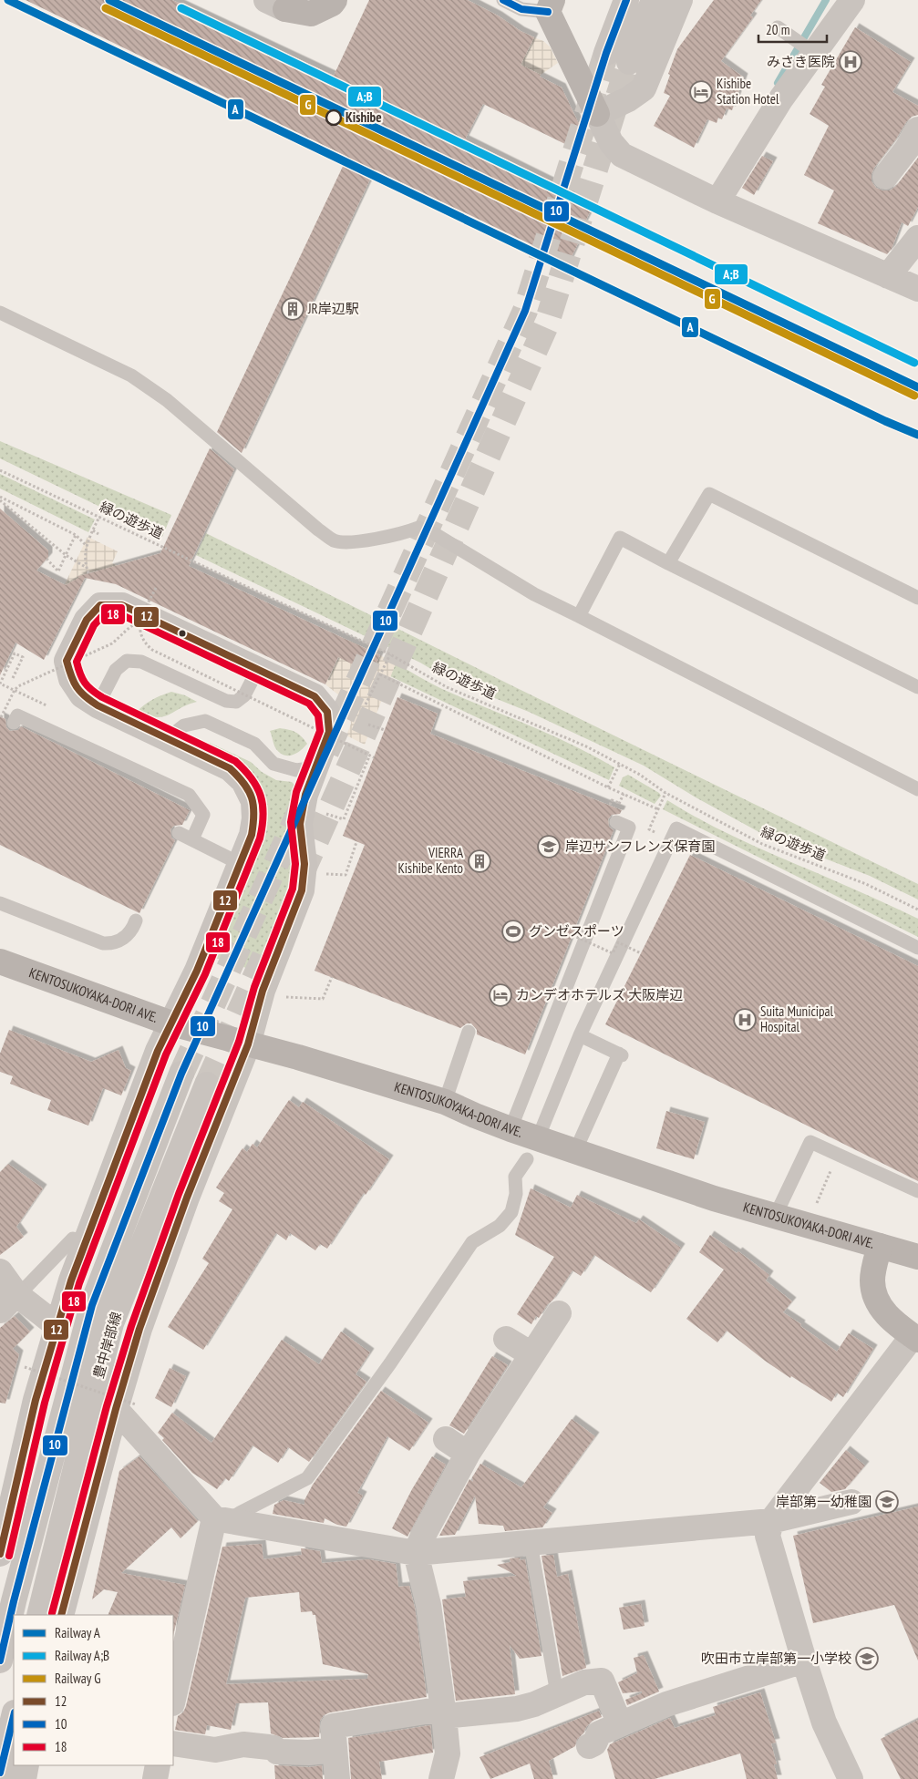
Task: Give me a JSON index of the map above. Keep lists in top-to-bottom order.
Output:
{
  "streets": {
    "street": ["KENTOSUKOYAKA-DORI AVE.", "豊中岸部線"],
    "path": ["緑の遊歩道"]
  },
  "places": {
    "hospital": ["みさき医院", "Suita Municipal Hospital"],
    "hotel": ["Kishibe Station Hotel", "カンデオホテルズ 大阪岸辺"],
    "other": ["Kishibe"],
    "building": ["JR岸辺駅", "VIERRA Kishibe Kento"],
    "school or university": ["岸辺サンフレンズ保育園", "岸部第一幼稚園", "吹田市立岸部第一小学校"],
    "sports": ["グンゼスポーツ"]
  },
  "lines": [
    "rail line A",
    "transit line 10",
    "rail line A;B",
    "rail line G",
    "transit line 12",
    "transit line 18"
  ],
  "legend": [
    "Railway A",
    "Railway A;B",
    "Railway G",
    "12",
    "10",
    "18"
  ],
  "scale_bar": "20 m"
}
